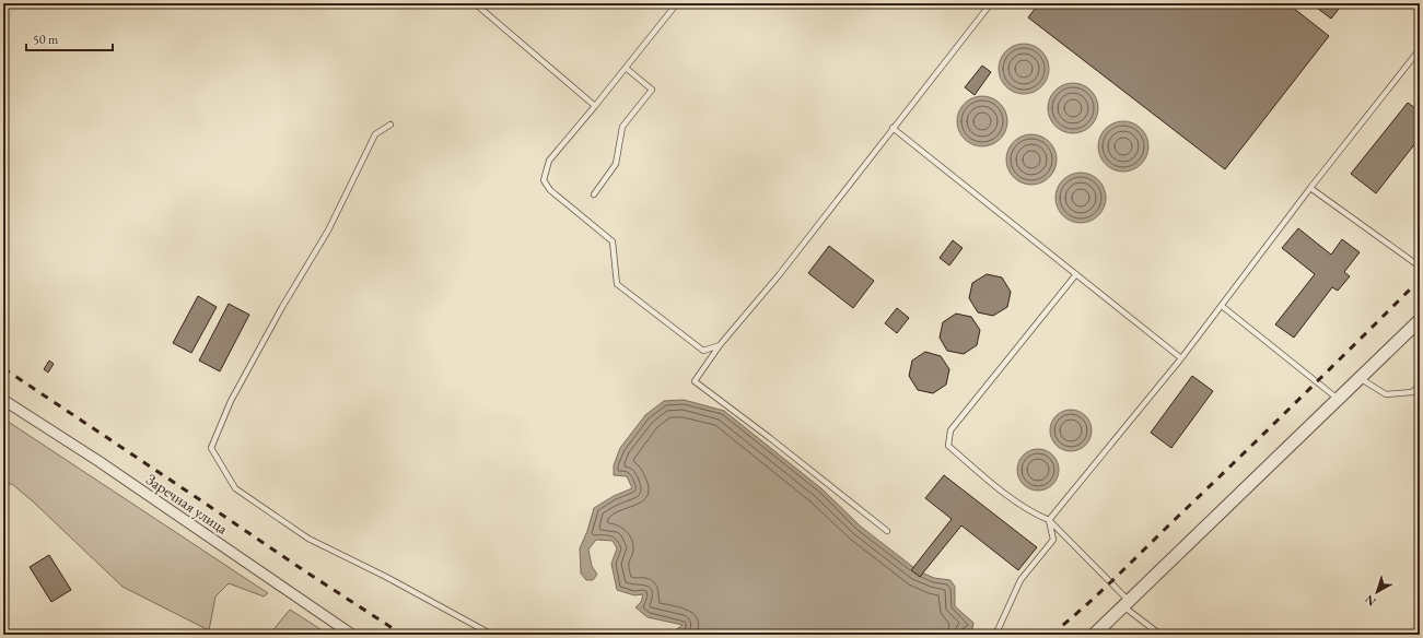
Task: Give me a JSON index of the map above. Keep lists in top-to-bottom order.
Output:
{
  "streets": {
    "street": ["Заречная улица"]
  },
  "scale_bar": "50 m",
  "north": "bottom left"
}
